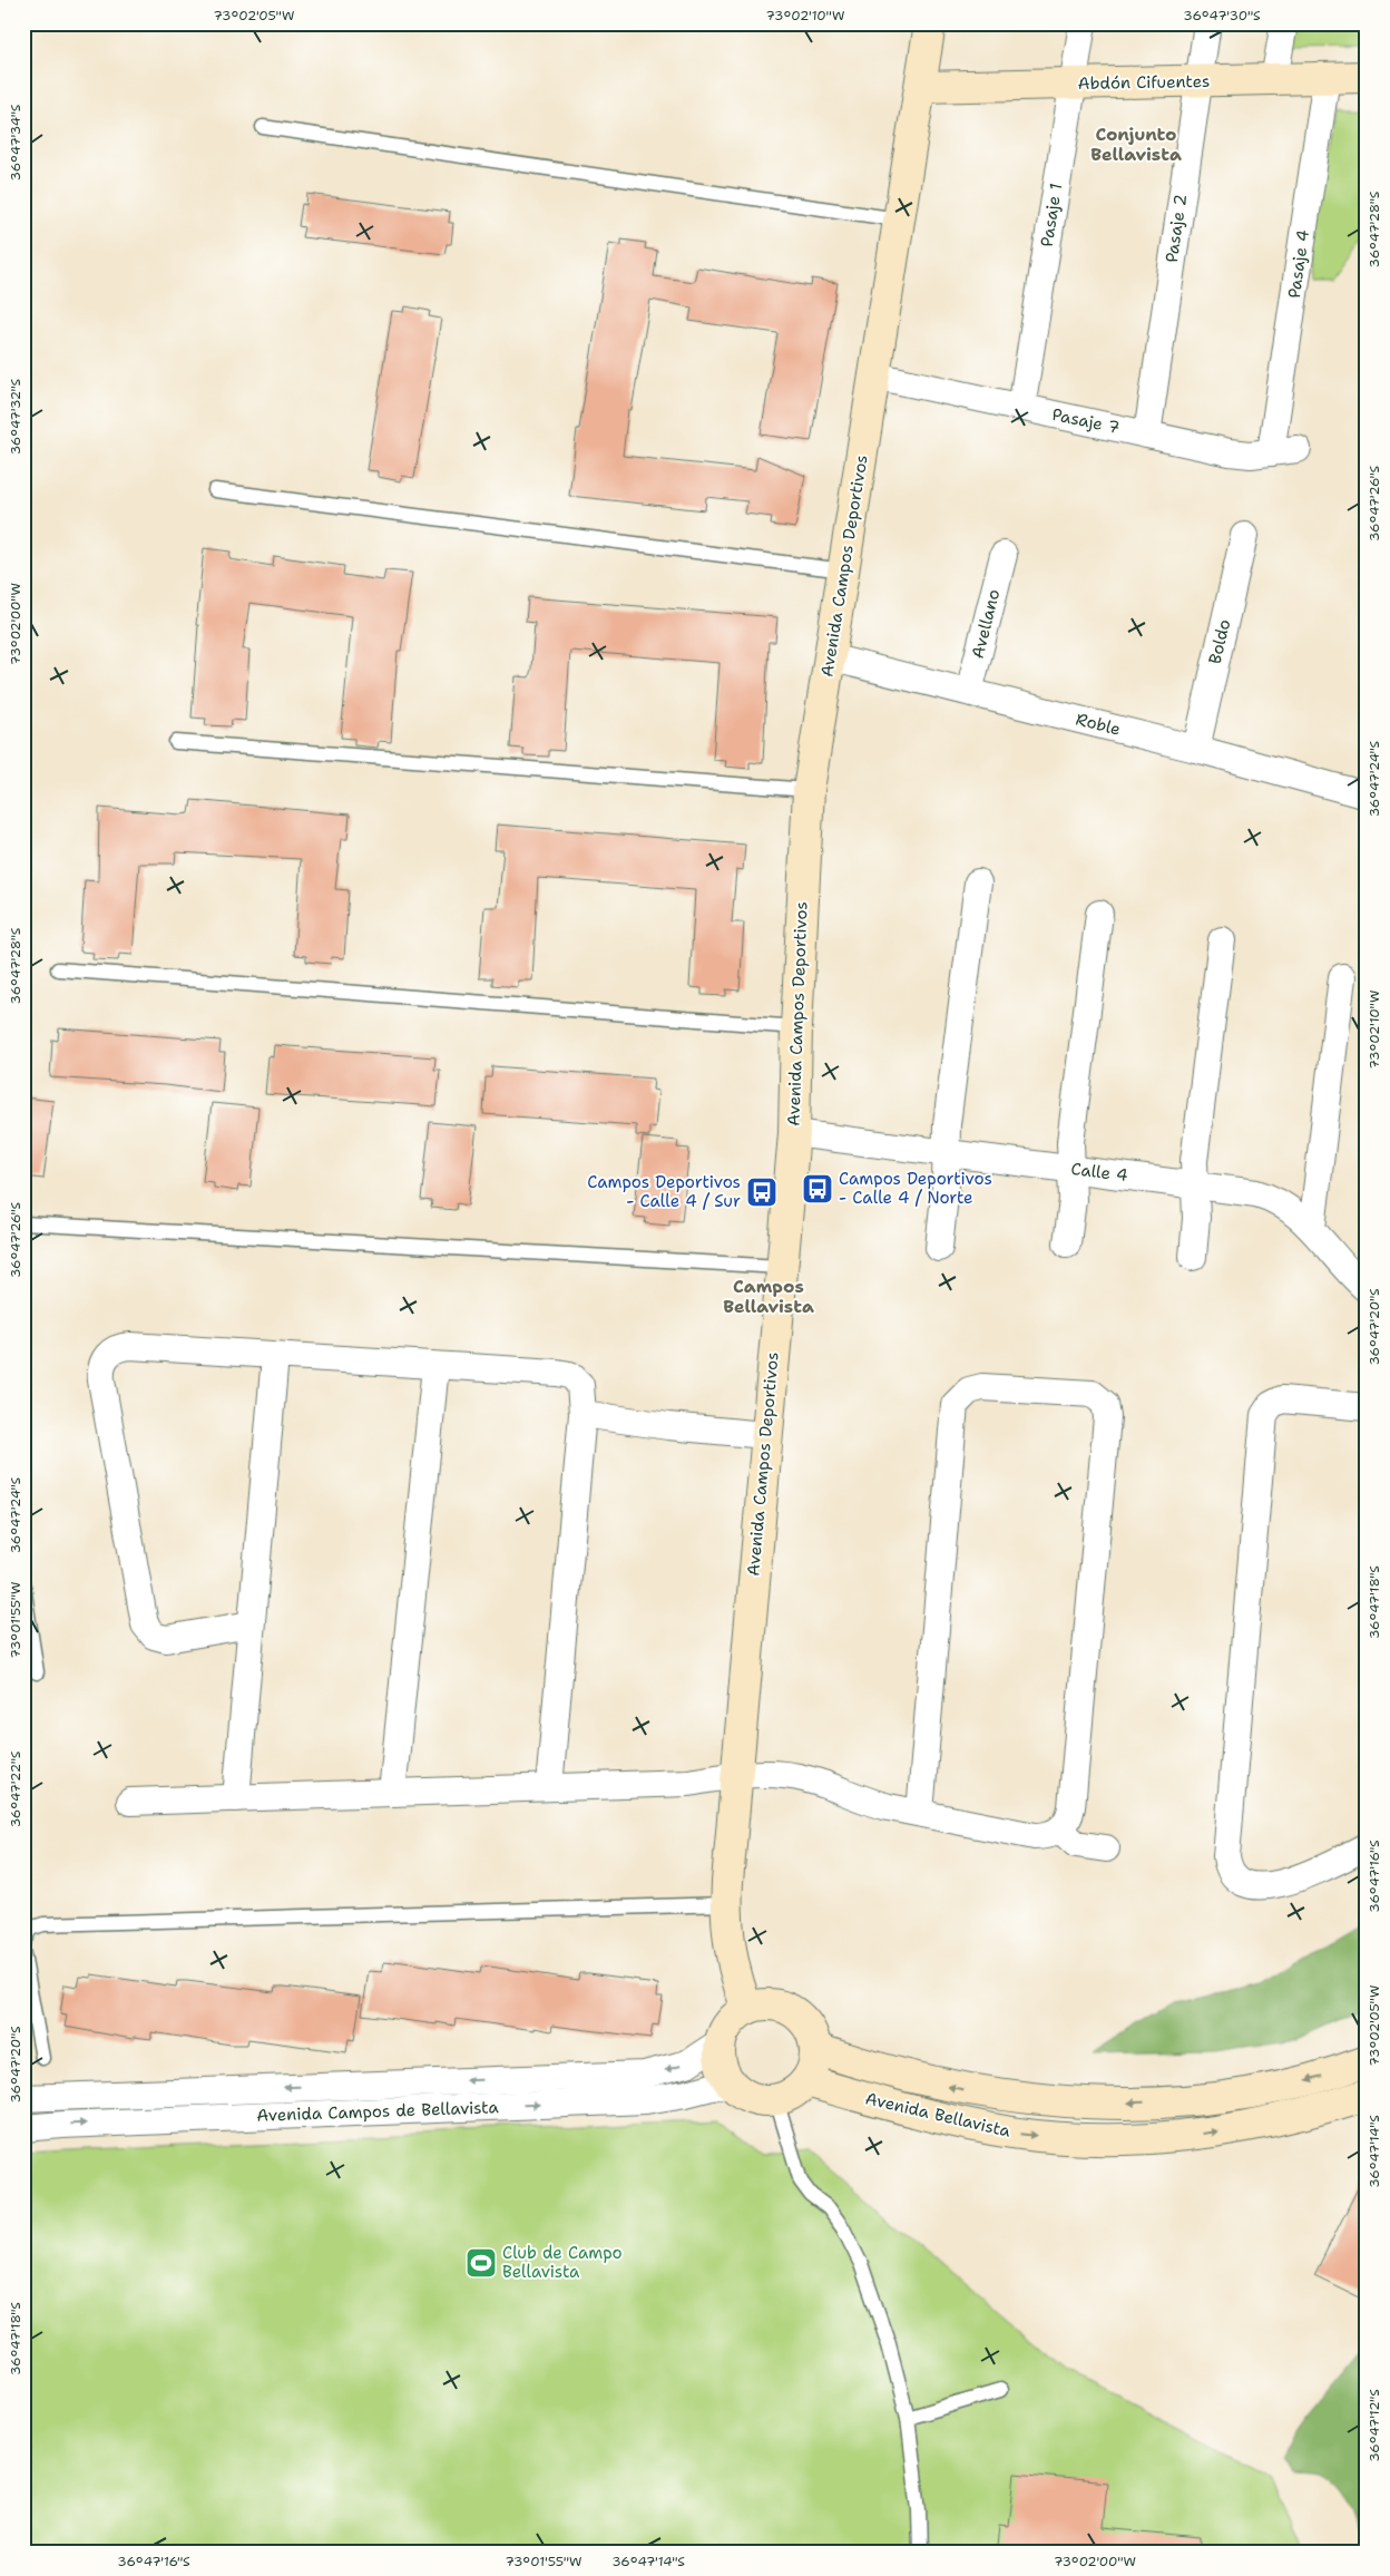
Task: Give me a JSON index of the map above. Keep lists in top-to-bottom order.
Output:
{
  "streets": {
    "street": [
      "Abdón Cifuentes",
      "Pasaje 1",
      "Pasaje 2",
      "Pasaje 4",
      "Pasaje 7",
      "Avenida Campos Deportivos",
      "Avellano",
      "Boldo",
      "Roble",
      "Calle 4",
      "Avenida Campos de Bellavista",
      "Avenida Bellavista"
    ]
  },
  "crossings": [
    ["Abdón Cifuentes", "Pasaje 1"],
    ["Abdón Cifuentes", "Pasaje 2"],
    ["Abdón Cifuentes", "Pasaje 4"],
    ["Abdón Cifuentes", "Avenida Campos Deportivos"],
    ["Pasaje 1", "Pasaje 7"],
    ["Pasaje 2", "Pasaje 7"],
    ["Pasaje 4", "Pasaje 7"],
    ["Pasaje 7", "Avenida Campos Deportivos"],
    ["Avenida Campos Deportivos", "Roble"],
    ["Avenida Campos Deportivos", "Calle 4"],
    ["Avenida Campos Deportivos", "Avenida Campos de Bellavista"],
    ["Avenida Campos Deportivos", "Avenida Bellavista"],
    ["Avellano", "Roble"],
    ["Boldo", "Roble"],
    ["Avenida Campos de Bellavista", "Avenida Bellavista"]
  ],
  "districts": ["Conjunto Bellavista", "Campos Bellavista"],
  "places": {
    "bus stop": ["Campos Deportivos - Calle 4 / Norte", "Campos Deportivos - Calle 4 / Sur"],
    "sports": ["Club de Campo Bellavista"]
  },
  "coordinates": [
    "73°02'05\"W",
    "73°02'10\"W",
    "36°47'30\"S",
    "36°47'34\"S",
    "36°47'28\"S",
    "36°47'32\"S",
    "36°47'26\"S",
    "73°02'00\"W",
    "36°47'24\"S",
    "36°47'20\"S",
    "36°47'18\"S",
    "73°01'55\"W",
    "36°47'22\"S",
    "36°47'16\"S",
    "36°47'14\"S",
    "36°47'12\"S"
  ]
}
